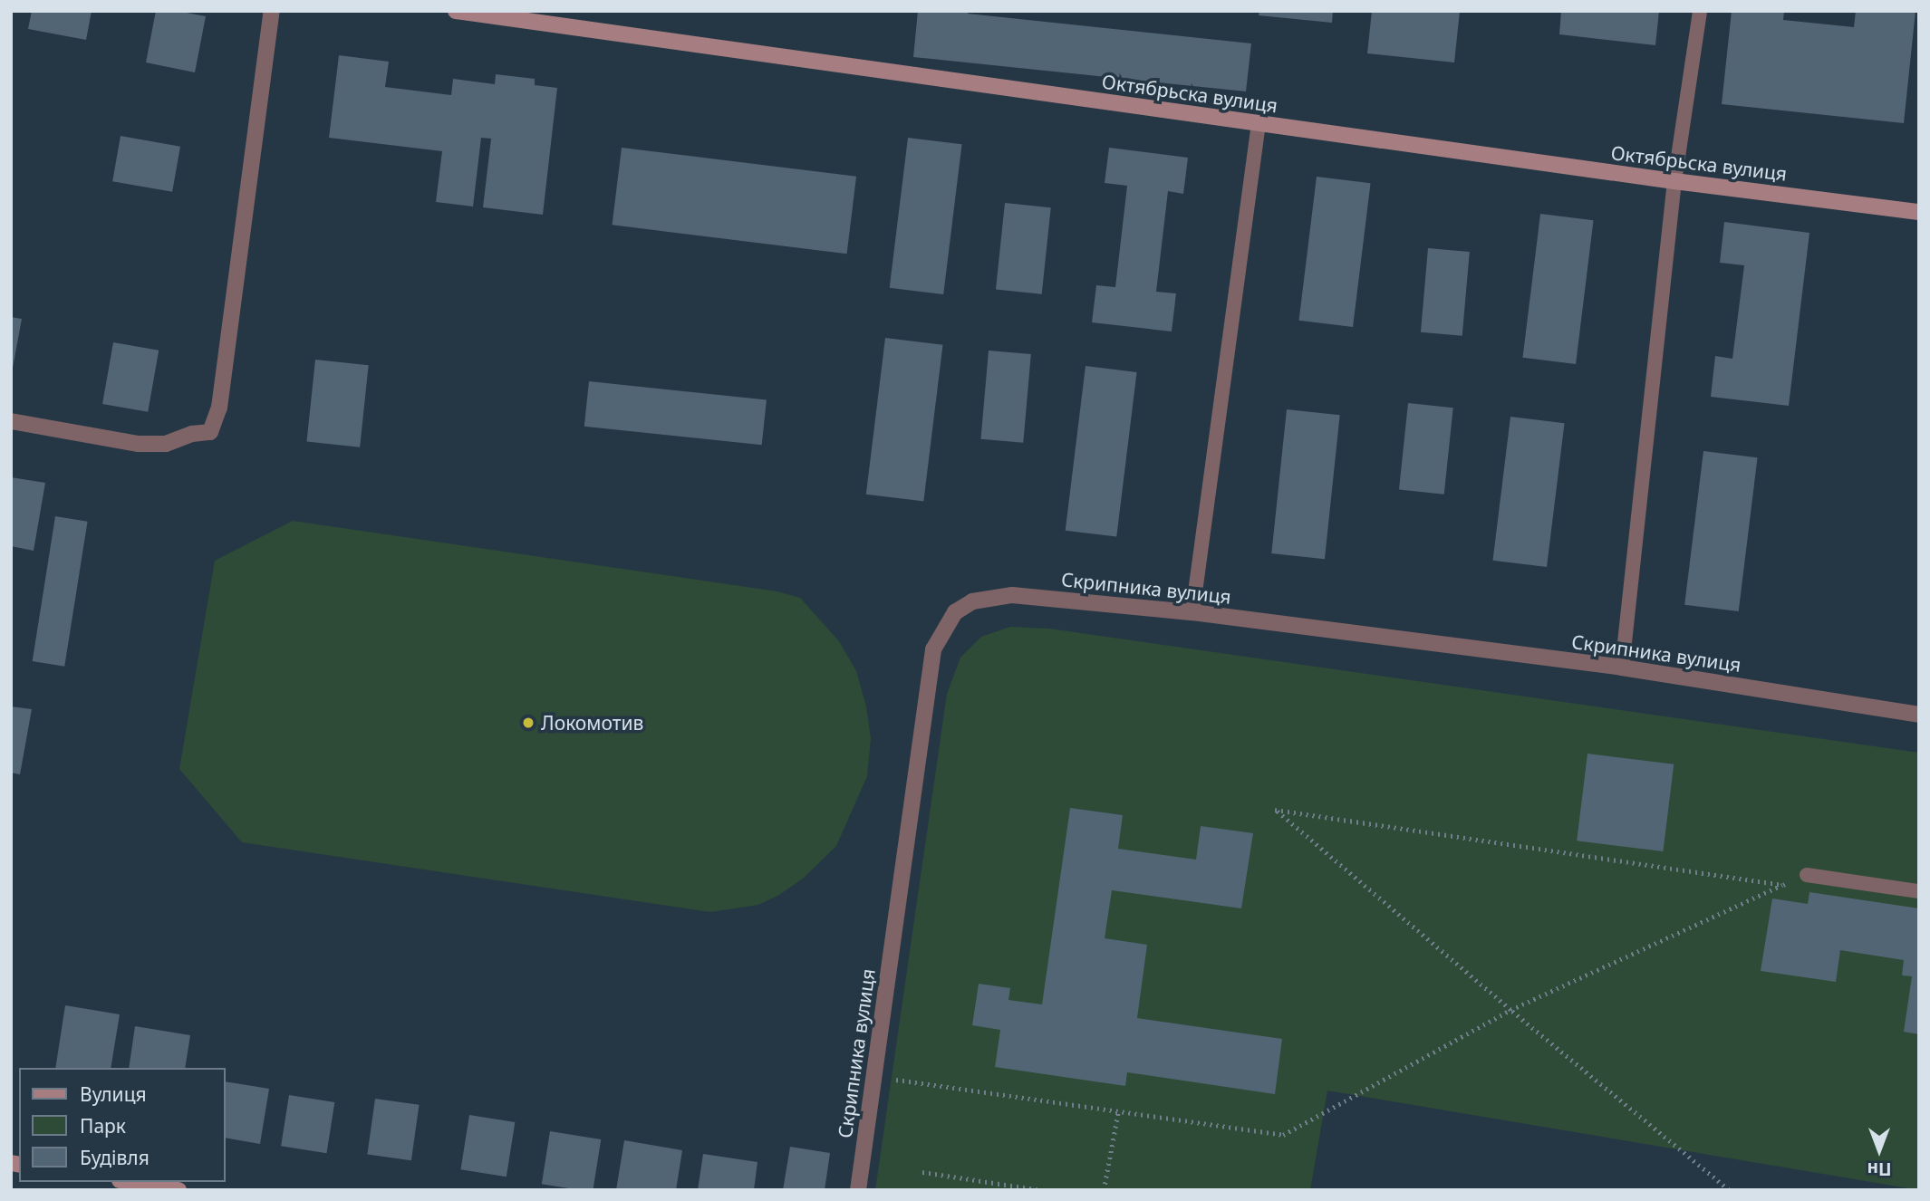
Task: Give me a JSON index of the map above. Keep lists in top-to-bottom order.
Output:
{
  "streets": {
    "main road": ["Октябрьска вулиця"],
    "street": ["Скрипника вулиця"]
  },
  "places": ["Локомотив"],
  "legend": ["Вулиця", "Парк", "Будівля"],
  "north": "bottom"
}
